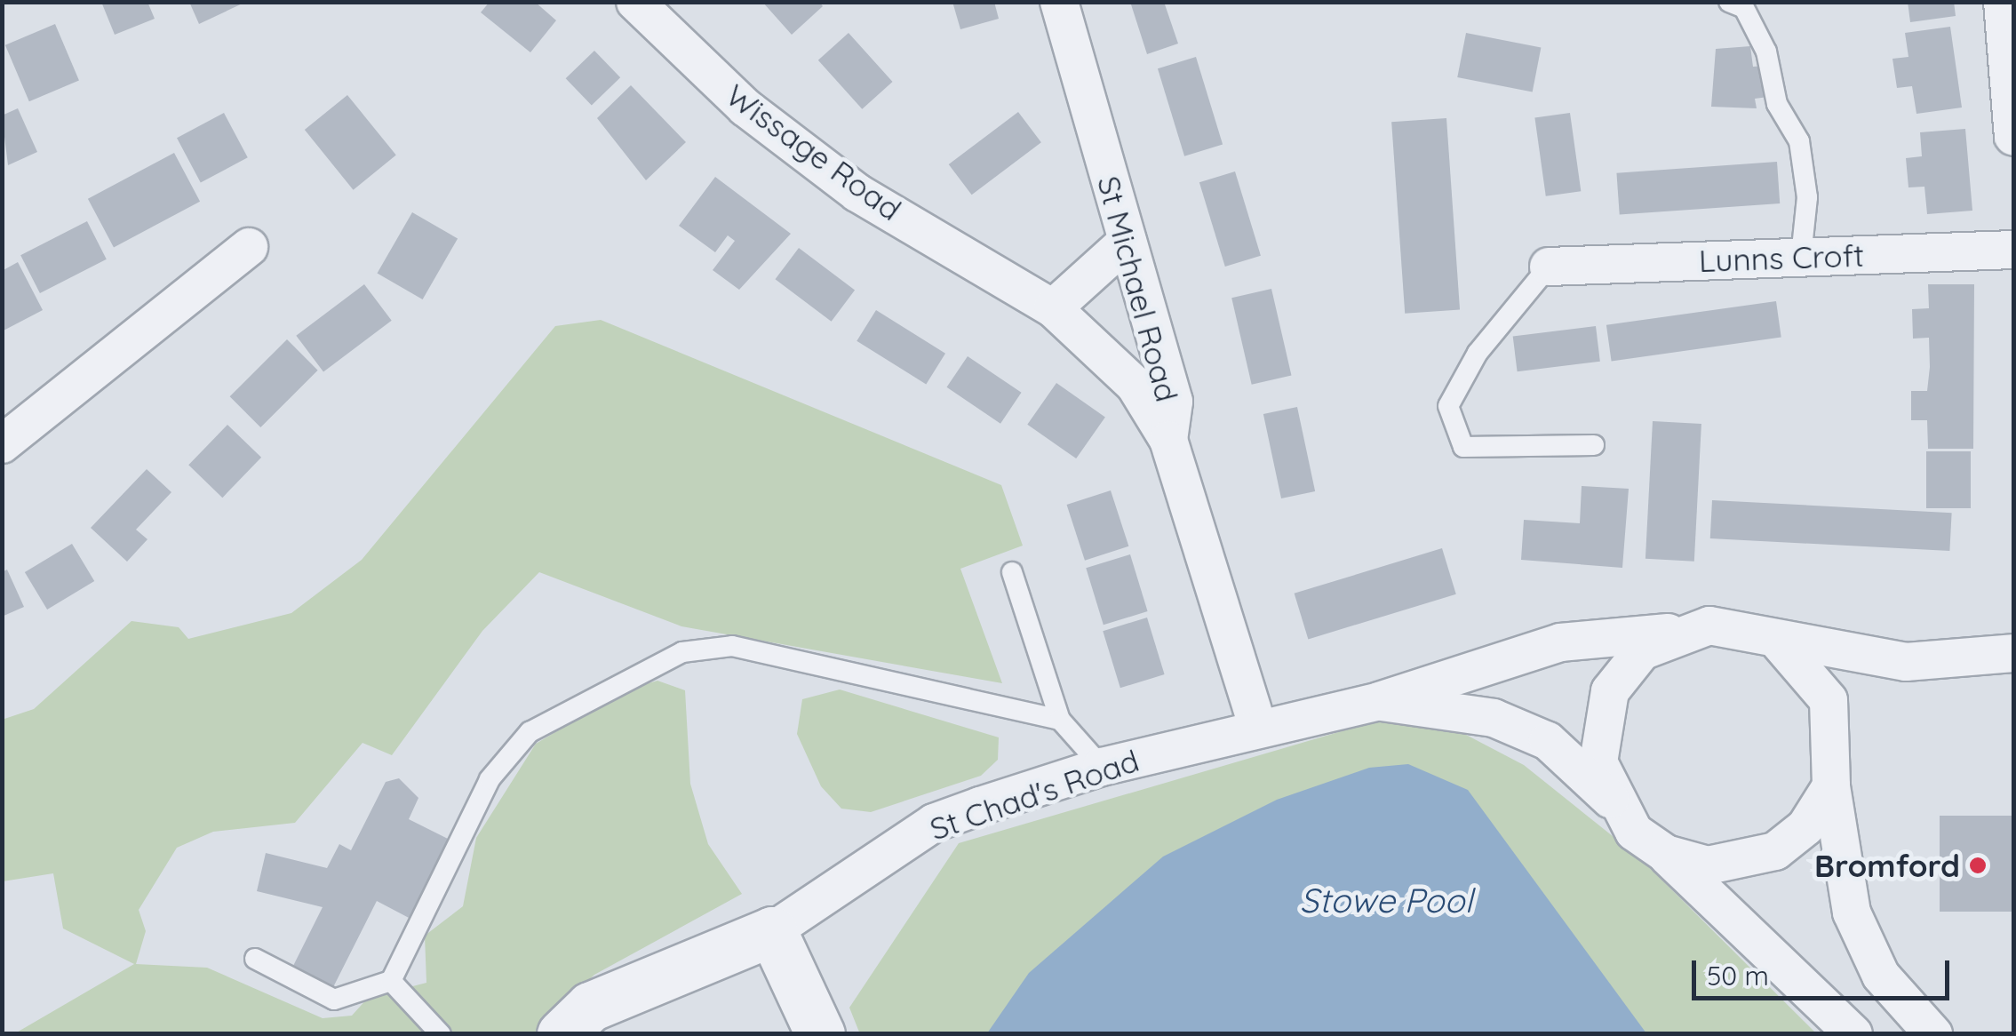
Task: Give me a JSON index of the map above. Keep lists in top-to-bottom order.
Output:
{
  "streets": {
    "street": [
      "Wissage Road",
      "Lunns Croft",
      "St Michael Road",
      "St Chad's Road"
    ]
  },
  "crossings": [
    ["Wissage Road", "St Michael Road"],
    ["St Michael Road", "St Chad's Road"]
  ],
  "water": ["Stowe Pool"],
  "places": ["Bromford"],
  "scale_bar": "50 m"
}
